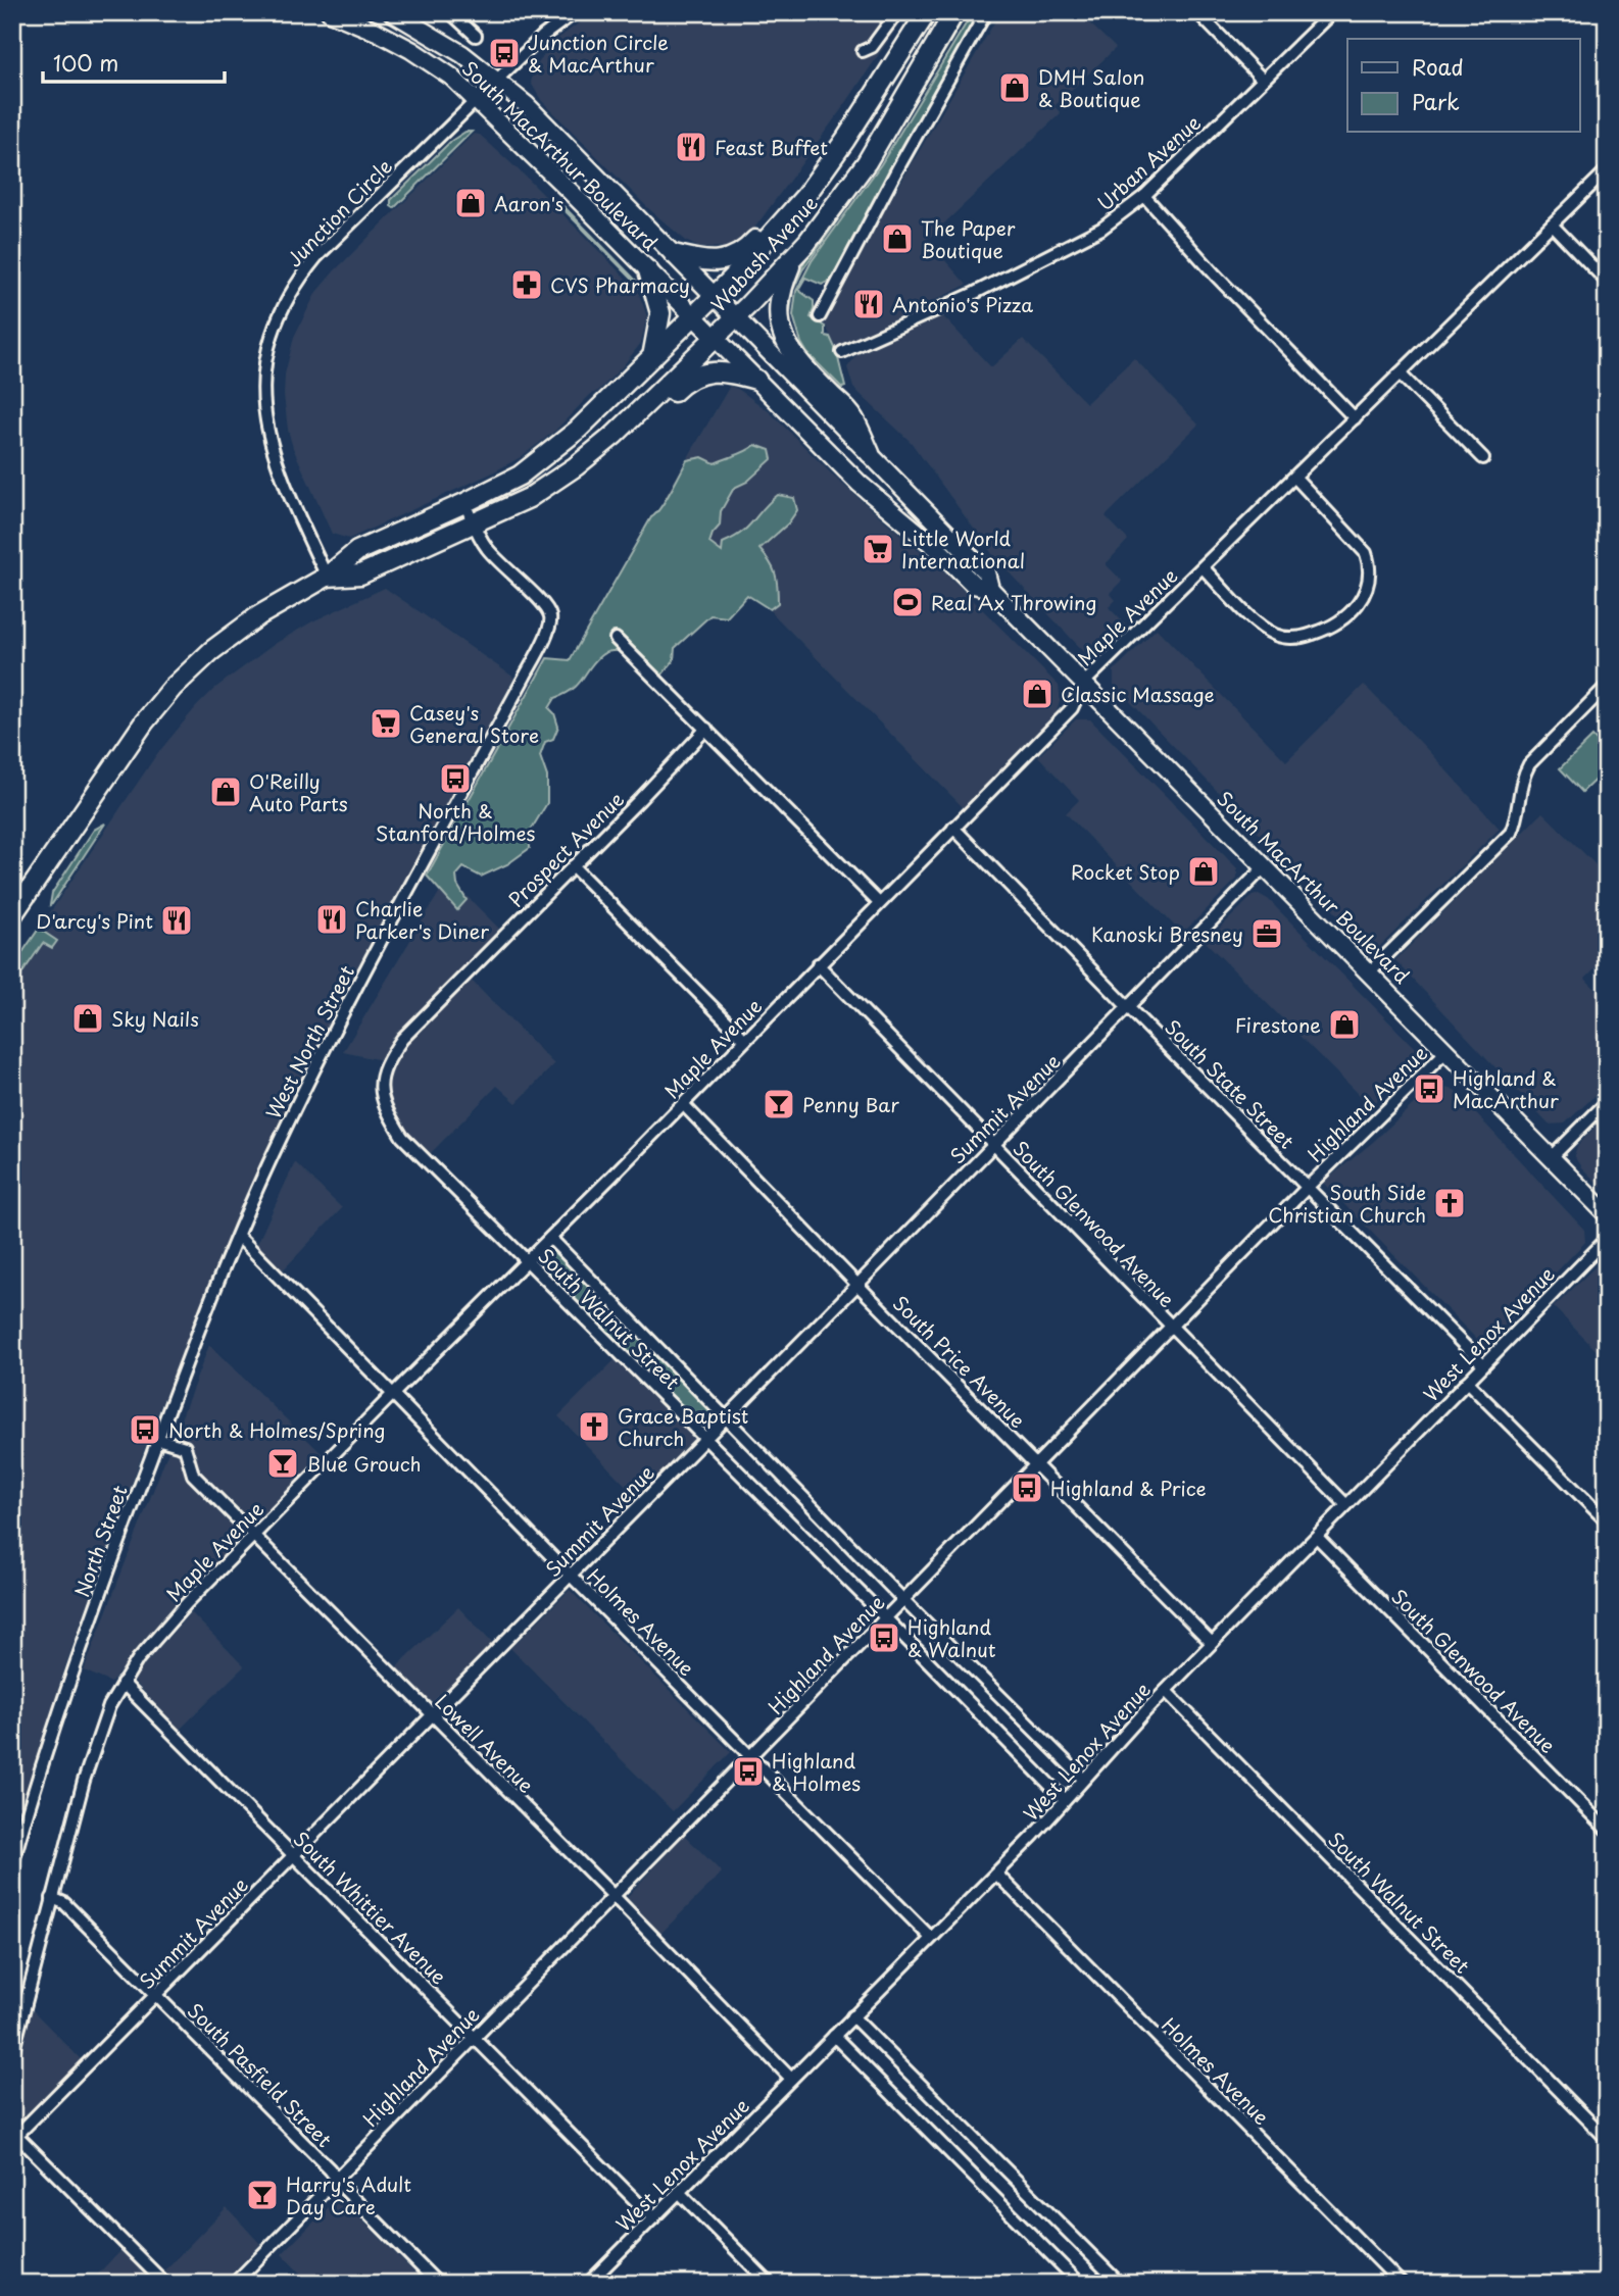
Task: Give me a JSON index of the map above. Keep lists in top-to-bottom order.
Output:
{
  "streets": {
    "main road": ["South MacArthur Boulevard", "Wabash Avenue"],
    "street": [
      "Urban Avenue",
      "Junction Circle",
      "Maple Avenue",
      "Prospect Avenue",
      "West North Street",
      "South State Street",
      "Highland Avenue",
      "Summit Avenue",
      "South Glenwood Avenue",
      "South Walnut Street",
      "West Lenox Avenue",
      "South Price Avenue",
      "North Street",
      "Holmes Avenue",
      "Lowell Avenue",
      "South Whittier Avenue",
      "South Pasfield Street"
    ]
  },
  "crossings": [
    ["South MacArthur Boulevard", "Junction Circle"],
    ["South MacArthur Boulevard", "Wabash Avenue"],
    ["South MacArthur Boulevard", "Maple Avenue"],
    ["South MacArthur Boulevard", "Highland Avenue"],
    ["South MacArthur Boulevard", "Summit Avenue"],
    ["Junction Circle", "Wabash Avenue"],
    ["Wabash Avenue", "West North Street"],
    ["Maple Avenue", "South State Street"],
    ["Maple Avenue", "South Glenwood Avenue"],
    ["Maple Avenue", "South Walnut Street"],
    ["Maple Avenue", "South Price Avenue"],
    ["Maple Avenue", "Holmes Avenue"],
    ["Maple Avenue", "Lowell Avenue"],
    ["Maple Avenue", "South Whittier Avenue"],
    ["Maple Avenue", "South Pasfield Street"],
    ["Prospect Avenue", "South Walnut Street"],
    ["West North Street", "North Street"],
    ["West North Street", "Holmes Avenue"],
    ["South State Street", "Highland Avenue"],
    ["South State Street", "Summit Avenue"],
    ["South State Street", "West Lenox Avenue"],
    ["Highland Avenue", "South Glenwood Avenue"],
    ["Highland Avenue", "South Walnut Street"],
    ["Highland Avenue", "South Price Avenue"],
    ["Highland Avenue", "Holmes Avenue"],
    ["Highland Avenue", "Lowell Avenue"],
    ["Highland Avenue", "South Whittier Avenue"],
    ["Highland Avenue", "South Pasfield Street"],
    ["Summit Avenue", "South Glenwood Avenue"],
    ["Summit Avenue", "South Walnut Street"],
    ["Summit Avenue", "South Price Avenue"],
    ["Summit Avenue", "Holmes Avenue"],
    ["Summit Avenue", "Lowell Avenue"],
    ["Summit Avenue", "South Whittier Avenue"],
    ["Summit Avenue", "South Pasfield Street"],
    ["South Glenwood Avenue", "West Lenox Avenue"],
    ["South Walnut Street", "West Lenox Avenue"],
    ["West Lenox Avenue", "South Price Avenue"],
    ["West Lenox Avenue", "Holmes Avenue"],
    ["West Lenox Avenue", "Lowell Avenue"],
    ["West Lenox Avenue", "South Whittier Avenue"],
    ["North Street", "Holmes Avenue"],
    ["North Street", "Lowell Avenue"]
  ],
  "places": {
    "bus stop": [
      "Junction Circle & MacArthur",
      "North & Stanford/Holmes",
      "Highland & MacArthur",
      "North & Holmes/Spring",
      "Highland & Price",
      "Highland & Walnut",
      "Highland & Holmes"
    ],
    "shop": [
      "DMH Salon & Boutique",
      "Aaron's",
      "The Paper Boutique",
      "Classic Massage",
      "O'Reilly Auto Parts",
      "Rocket Stop",
      "Sky Nails",
      "Firestone"
    ],
    "restaurant": [
      "Feast Buffet",
      "Antonio's Pizza",
      "Charlie Parker's Diner",
      "D'arcy's Pint"
    ],
    "pharmacy": ["CVS Pharmacy"],
    "supermarket": ["Little World International", "Casey's General Store"],
    "sports": ["Real Ax Throwing"],
    "office": ["Kanoski Bresney"],
    "bar": ["Penny Bar", "Blue Grouch", "Harry's Adult Day Care"],
    "church": ["South Side Christian Church", "Grace Baptist Church"]
  },
  "legend": ["Road", "Park"],
  "scale_bar": "100 m"
}
